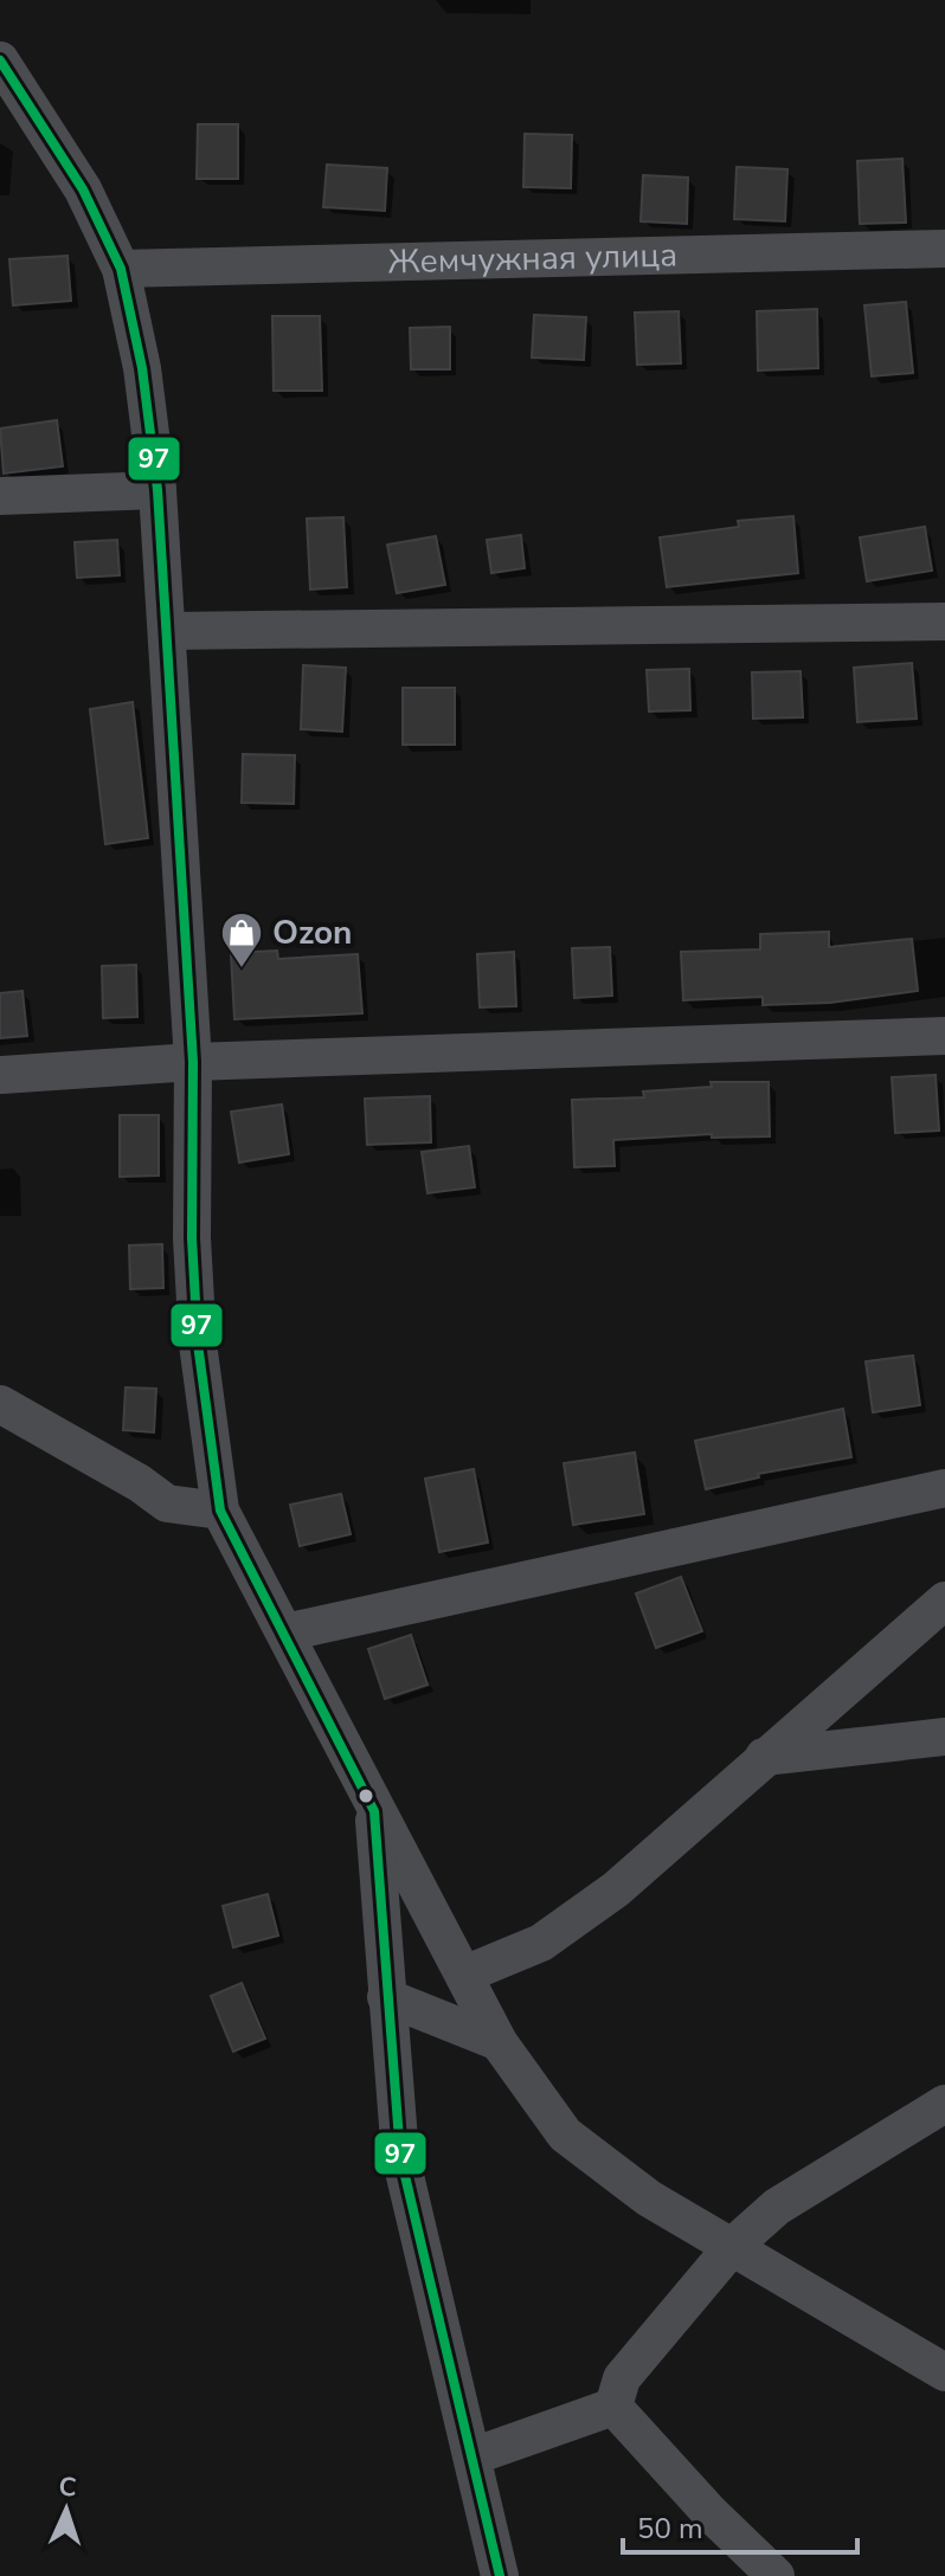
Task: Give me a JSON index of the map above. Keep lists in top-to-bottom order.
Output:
{
  "streets": {
    "street": ["Жемчужная улица"]
  },
  "places": {
    "shop": ["Ozon"]
  },
  "lines": ["transit line 97"],
  "scale_bar": "50 m",
  "north": "top"
}
